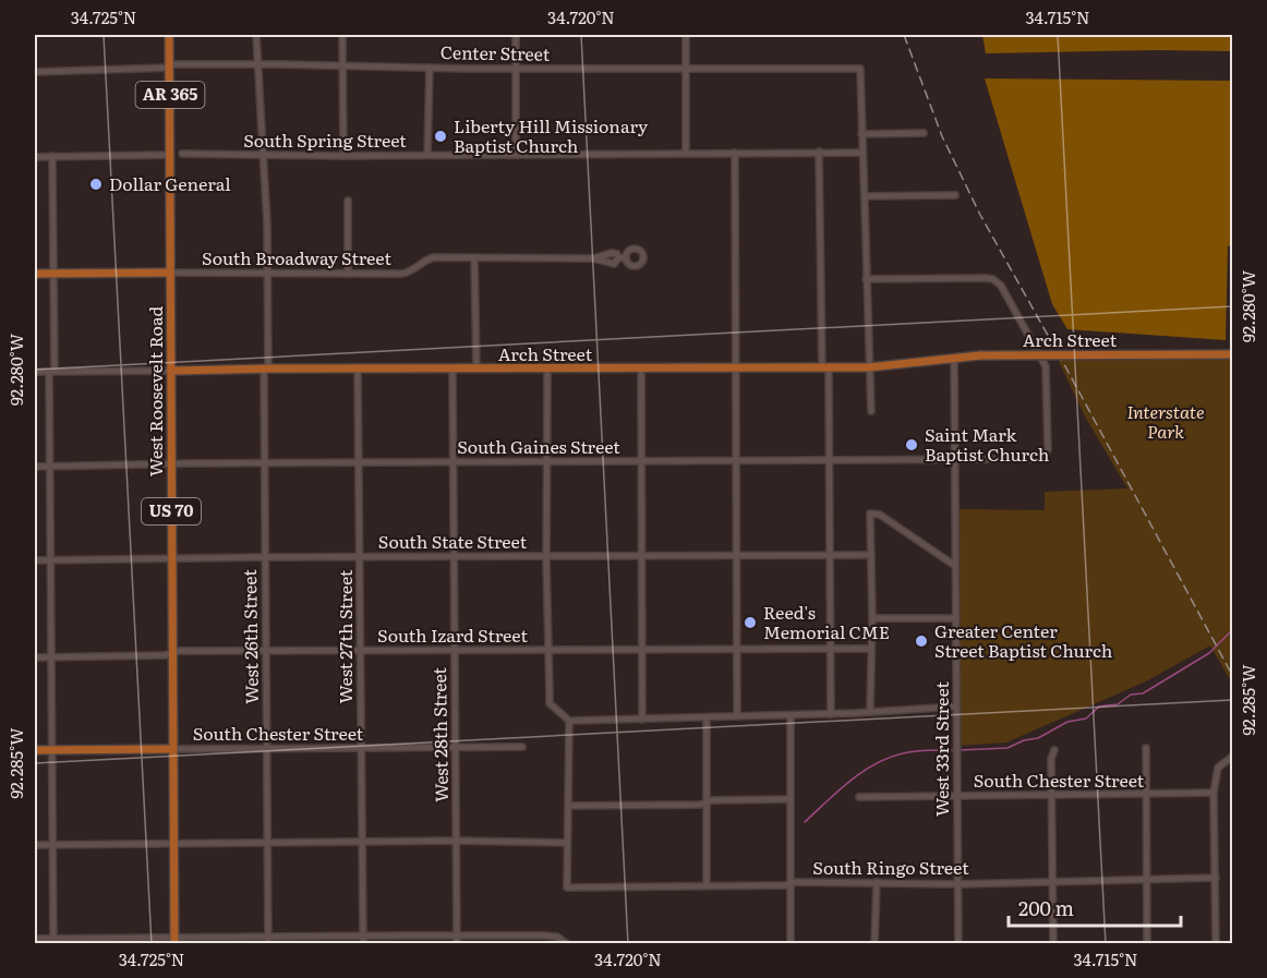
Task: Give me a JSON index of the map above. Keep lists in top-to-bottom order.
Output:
{
  "streets": {
    "main road": [
      "AR 365",
      "South Broadway Street",
      "Arch Street",
      "West Roosevelt Road",
      "US 70",
      "South Chester Street"
    ],
    "street": [
      "Center Street",
      "South Spring Street",
      "South Gaines Street",
      "South State Street",
      "South Izard Street",
      "West 26th Street",
      "West 27th Street",
      "West 28th Street",
      "West 33rd Street",
      "South Ringo Street"
    ]
  },
  "crossings": [
    ["Center Street", "West Roosevelt Road"],
    ["Center Street", "West 26th Street"],
    ["South Spring Street", "West 26th Street"],
    ["South Broadway Street", "West Roosevelt Road"],
    ["South Broadway Street", "West 26th Street"],
    ["Arch Street", "West Roosevelt Road"],
    ["Arch Street", "West 26th Street"],
    ["Arch Street", "West 27th Street"],
    ["Arch Street", "West 28th Street"],
    ["Arch Street", "West 33rd Street"],
    ["West Roosevelt Road", "South Gaines Street"],
    ["West Roosevelt Road", "South State Street"],
    ["West Roosevelt Road", "South Izard Street"],
    ["West Roosevelt Road", "South Chester Street"],
    ["South Gaines Street", "West 26th Street"],
    ["South Gaines Street", "West 27th Street"],
    ["South Gaines Street", "West 28th Street"],
    ["South Gaines Street", "West 33rd Street"],
    ["South State Street", "West 26th Street"],
    ["South State Street", "West 27th Street"],
    ["South State Street", "West 28th Street"],
    ["South Izard Street", "West 26th Street"],
    ["South Izard Street", "West 27th Street"],
    ["South Izard Street", "West 28th Street"],
    ["West 26th Street", "South Chester Street"],
    ["West 27th Street", "South Chester Street"],
    ["South Chester Street", "West 28th Street"],
    ["South Chester Street", "West 33rd Street"],
    ["West 33rd Street", "South Ringo Street"]
  ],
  "parks": ["Interstate Park"],
  "places": [
    "Liberty Hill Missionary Baptist Church",
    "Dollar General",
    "Saint Mark Baptist Church",
    "Reed's Memorial CME",
    "Greater Center Street Baptist Church"
  ],
  "scale_bar": "200 m",
  "coordinates": [
    "34.725°N",
    "34.720°N",
    "34.715°N",
    "92.280°W",
    "92.285°W"
  ]
}
